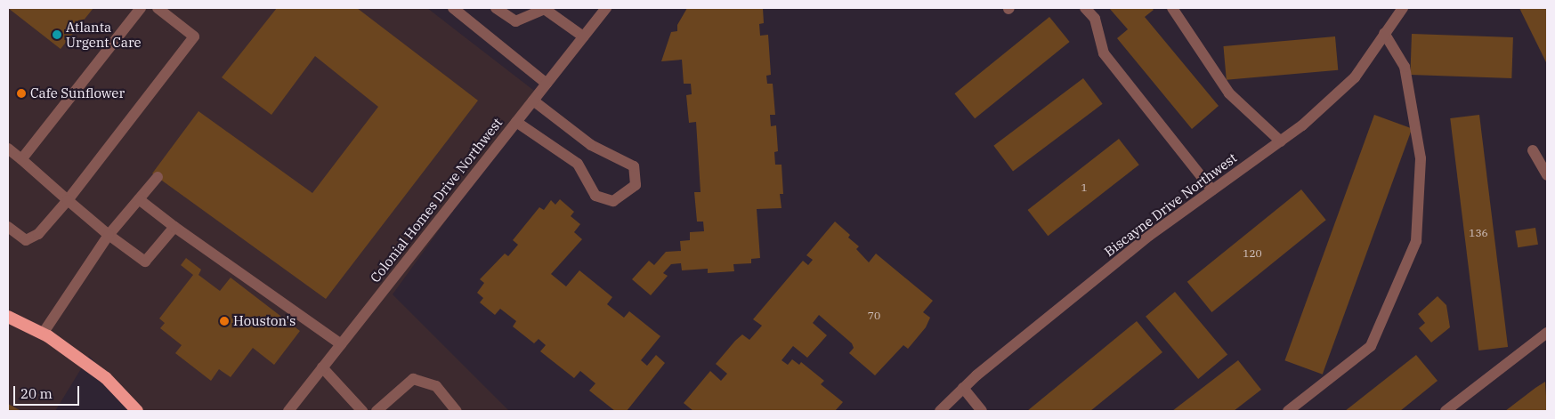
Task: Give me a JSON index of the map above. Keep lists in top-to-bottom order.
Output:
{
  "streets": {
    "street": ["Colonial Homes Drive Northwest", "Biscayne Drive Northwest"]
  },
  "places": ["Atlanta Urgent Care", "Cafe Sunflower", "Houston's"],
  "house_numbers": [
    "1",
    "136",
    "120",
    "70"
  ],
  "scale_bar": "20 m"
}
